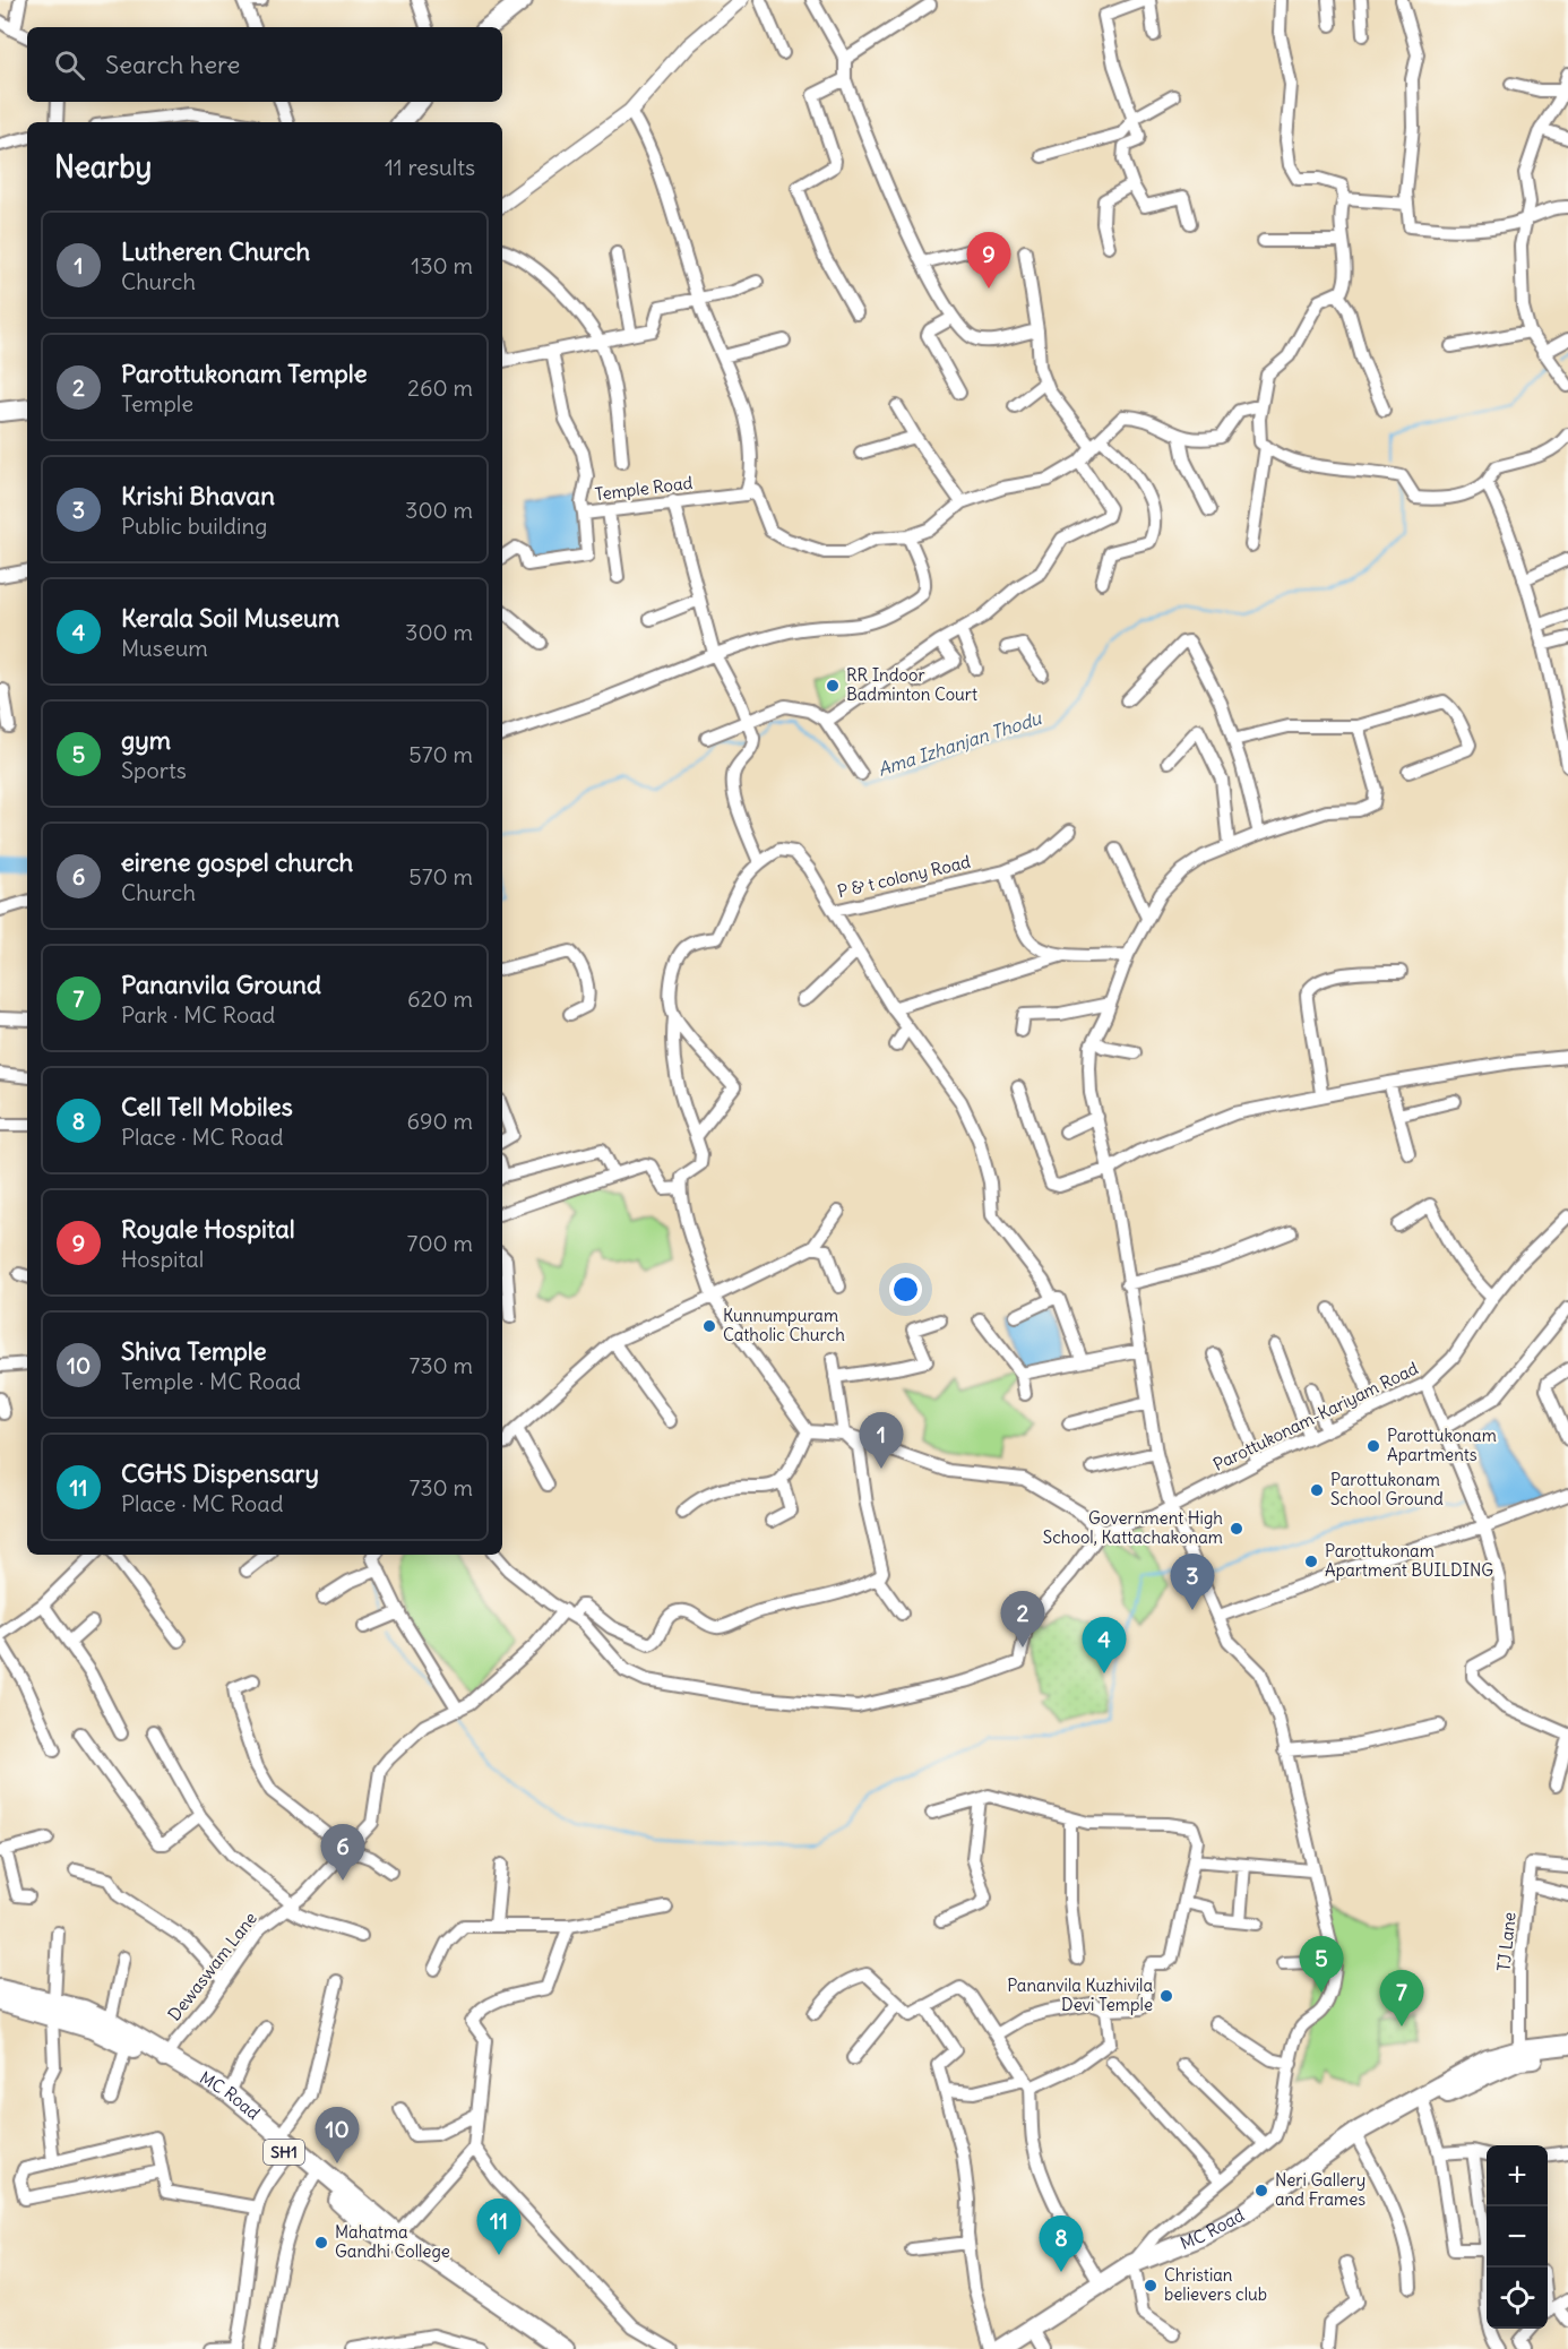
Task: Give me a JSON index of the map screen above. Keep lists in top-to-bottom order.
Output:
{
  "streets": {
    "main road": ["MC Road", "SH1"],
    "street": [
      "Temple Road",
      "P & t colony Road",
      "Parottukonam-Kariyam Road",
      "TJ Lane",
      "Dewaswam Lane"
    ]
  },
  "crossings": [
    ["TJ Lane", "MC Road"],
    ["Dewaswam Lane", "MC Road"]
  ],
  "water": ["Ama Izhanjan Thodu"],
  "places": [
    "RR Indoor Badminton Court",
    "Kunnumpuram Catholic Church",
    "Parottukonam Apartments",
    "Parottukonam School Ground",
    "Government High School, Kattachakonam",
    "Parottukonam Apartment BUILDING",
    "Pananvila Kuzhivila Devi Temple",
    "Neri Gallery and Frames",
    "Mahatma Gandhi College",
    "Christian believers club"
  ],
  "page": {
    "search": "Search here",
    "heading": ["Nearby", "11 results"],
    "list": [
      {
        "mark": "1",
        "name": "Lutheren Church",
        "note": "Church",
        "value": "130 m"
      },
      {
        "mark": "2",
        "name": "Parottukonam Temple",
        "note": "Temple",
        "value": "260 m"
      },
      {
        "mark": "3",
        "name": "Krishi Bhavan",
        "note": "Public building",
        "value": "300 m"
      },
      {
        "mark": "4",
        "name": "Kerala Soil Museum",
        "note": "Museum",
        "value": "300 m"
      },
      {
        "mark": "5",
        "name": "gym",
        "note": "Sports",
        "value": "570 m"
      },
      {
        "mark": "6",
        "name": "eirene gospel church",
        "note": "Church",
        "value": "570 m"
      },
      {
        "mark": "7",
        "name": "Pananvila Ground",
        "note": "Park · MC Road",
        "value": "620 m"
      },
      {
        "mark": "8",
        "name": "Cell Tell Mobiles",
        "note": "Place · MC Road",
        "value": "690 m"
      },
      {
        "mark": "9",
        "name": "Royale Hospital",
        "note": "Hospital",
        "value": "700 m"
      },
      {
        "mark": "10",
        "name": "Shiva Temple",
        "note": "Temple · MC Road",
        "value": "730 m"
      },
      {
        "mark": "11",
        "name": "CGHS Dispensary",
        "note": "Place · MC Road",
        "value": "730 m"
      }
    ],
    "pins": [
      "9",
      "1",
      "3",
      "2",
      "4",
      "6",
      "5",
      "7",
      "10",
      "11",
      "8"
    ],
    "map_buttons": ["+", "−"]
  }
}
